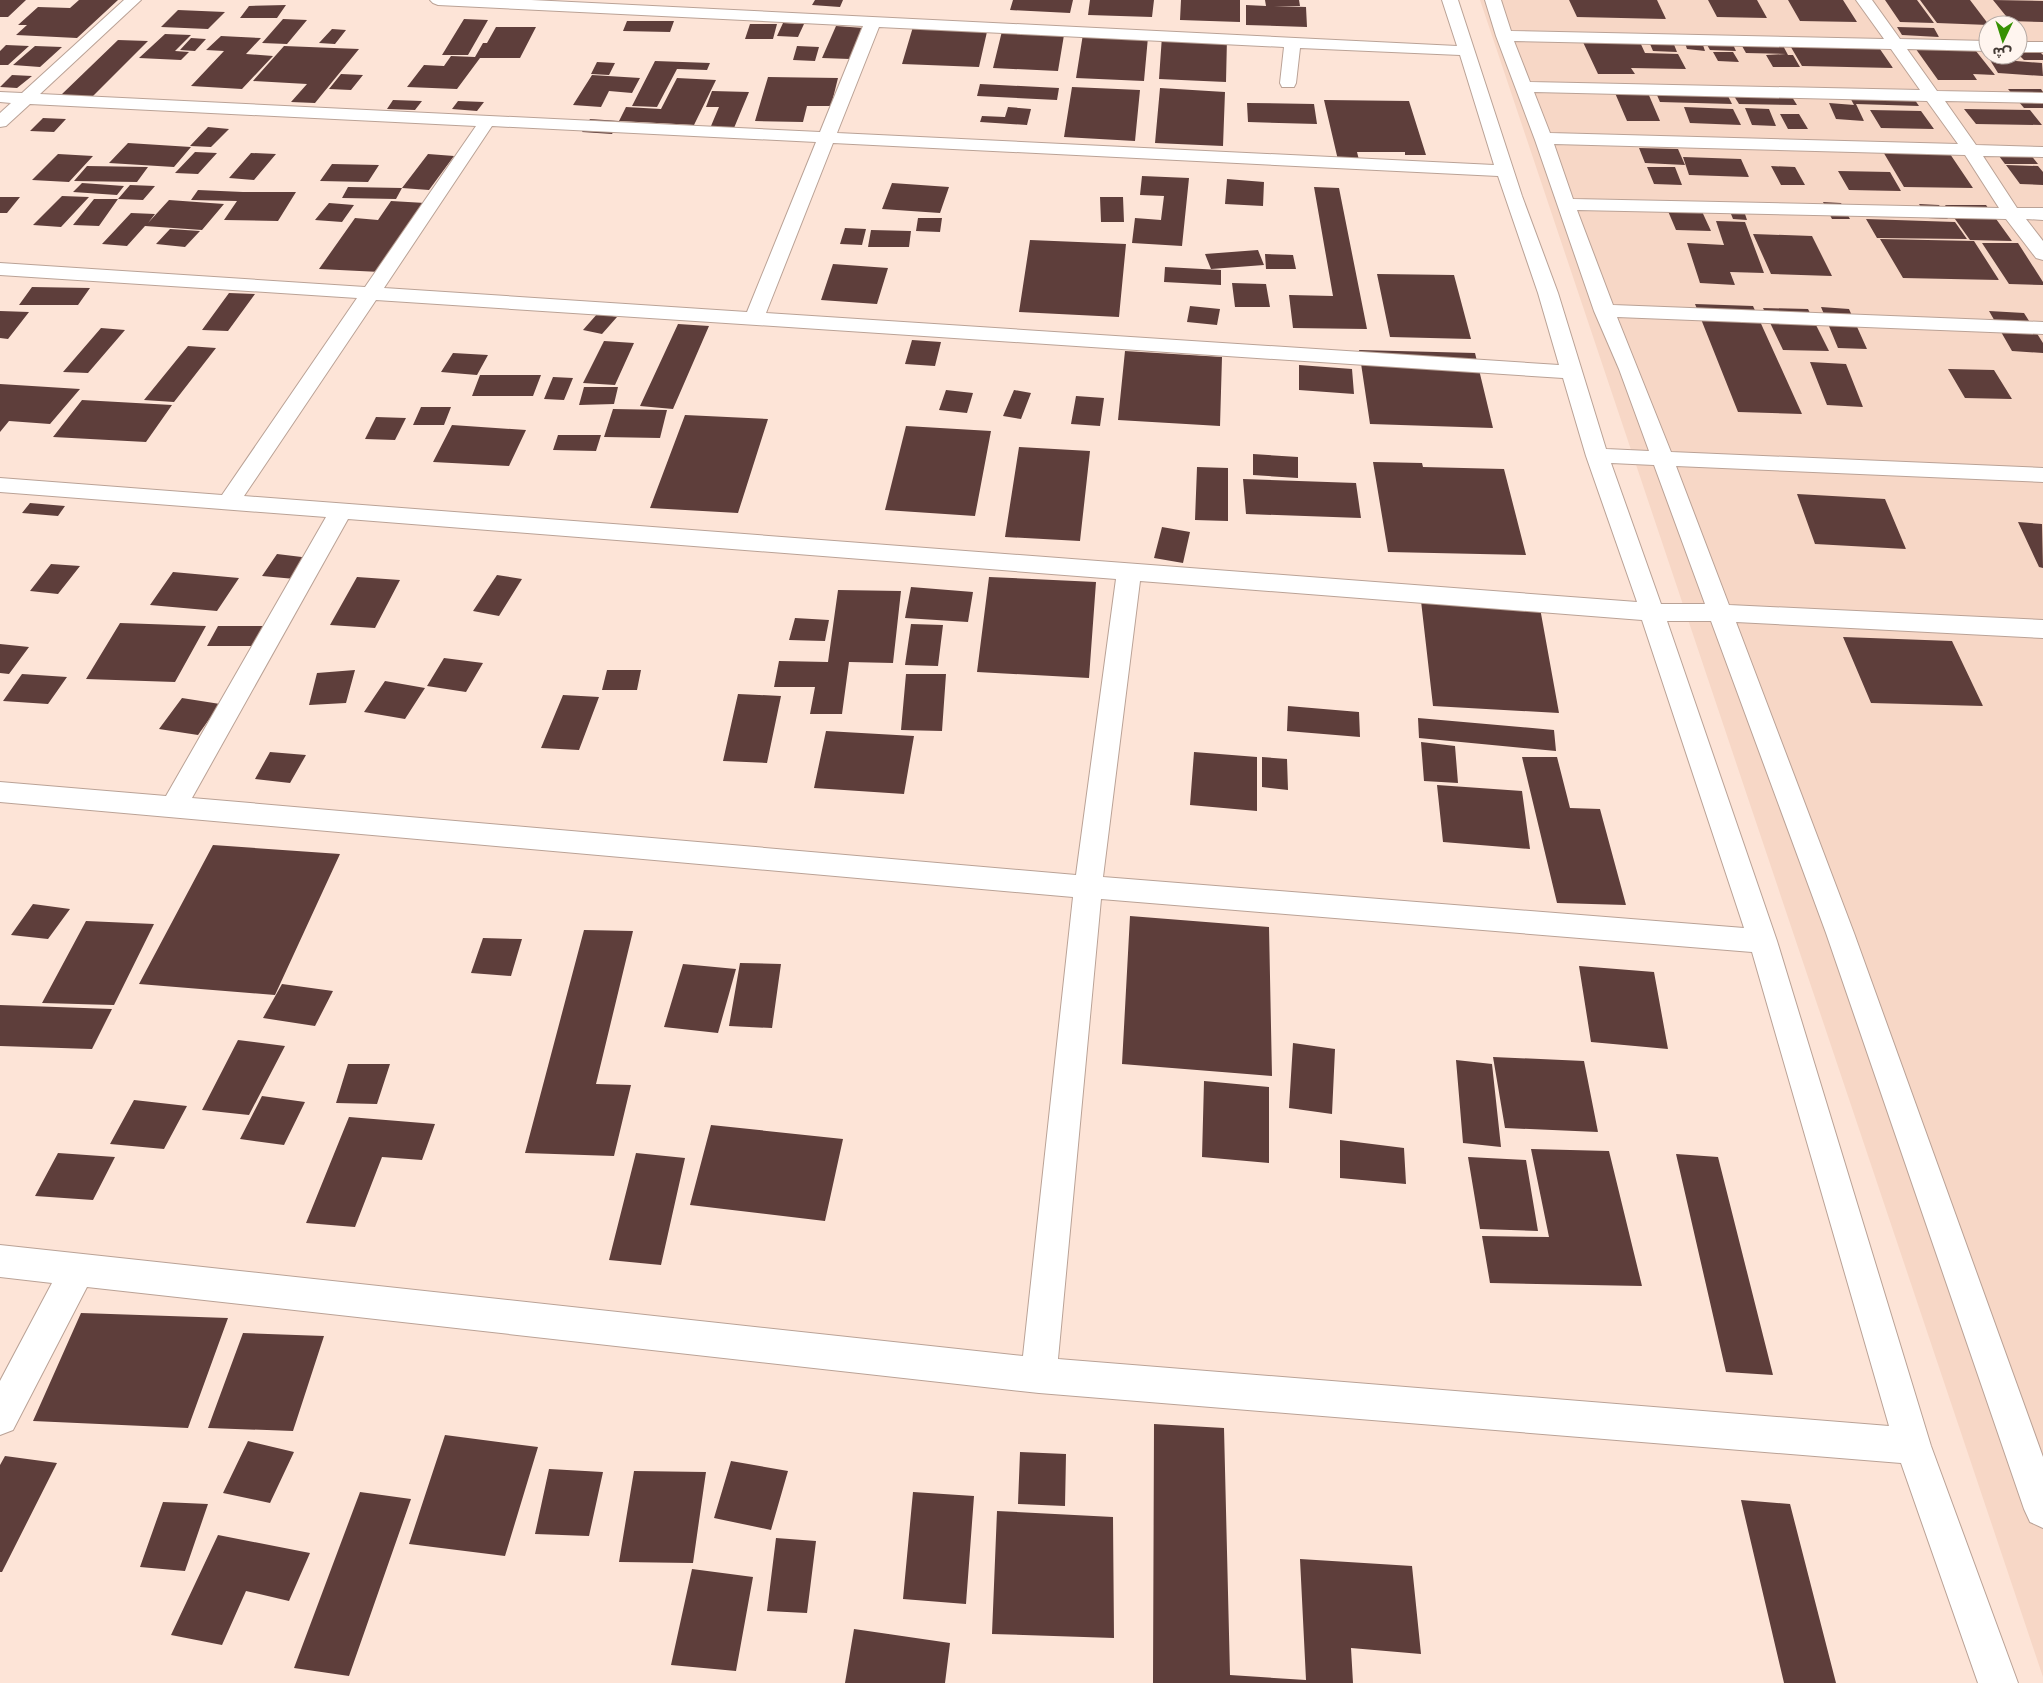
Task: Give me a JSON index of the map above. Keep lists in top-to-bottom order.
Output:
{
  "north": "bottom"
}
